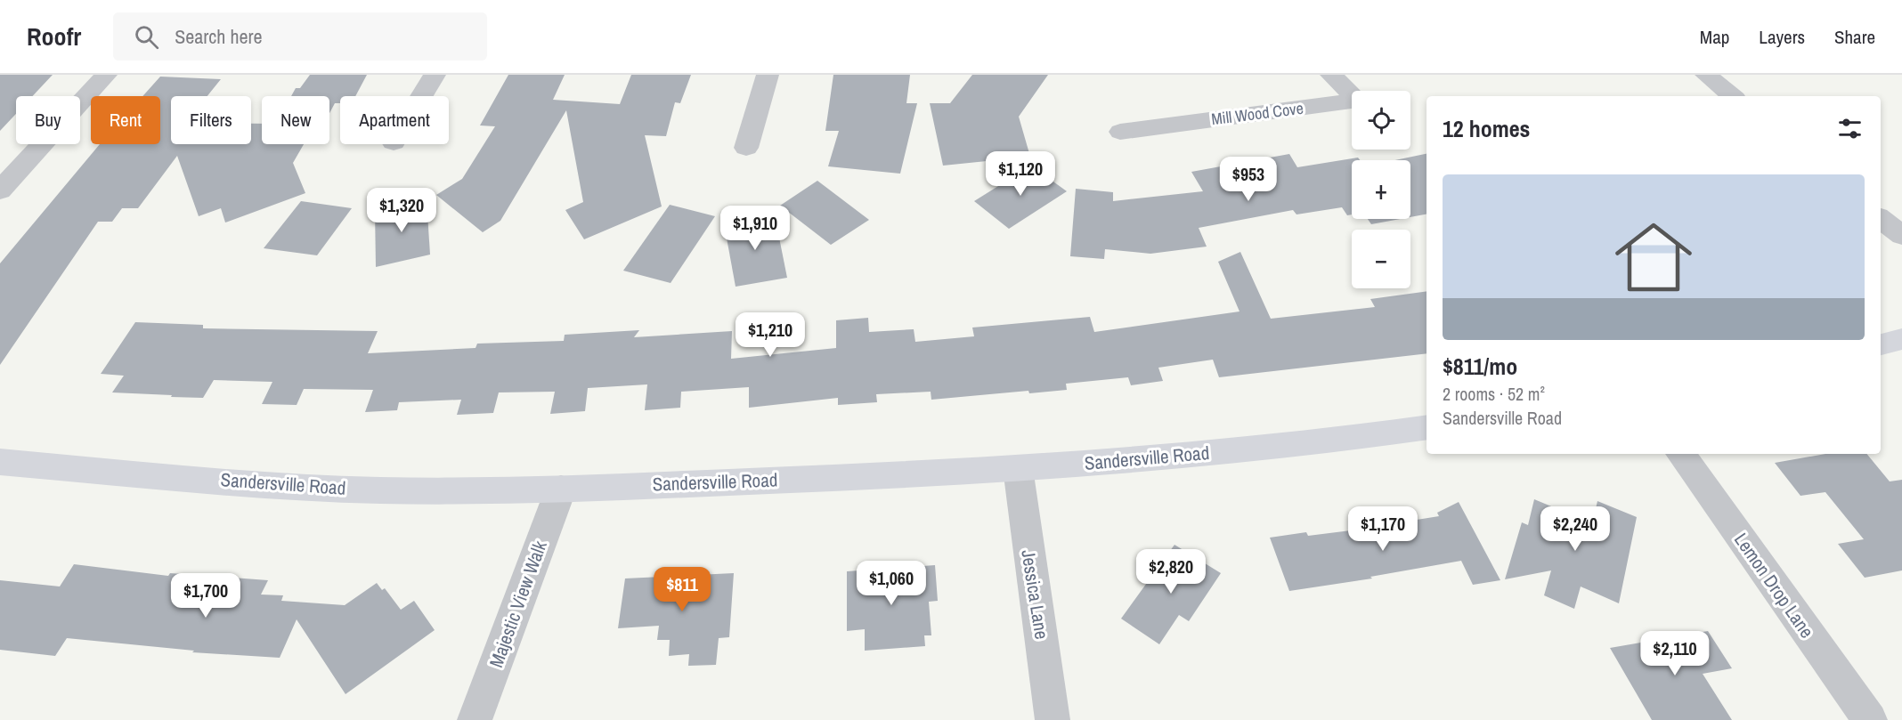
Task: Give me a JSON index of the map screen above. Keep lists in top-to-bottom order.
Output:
{
  "streets": {
    "street": [
      "Mill Wood Cove",
      "Sandersville Road",
      "Lemon Drop Lane",
      "Jessica Lane",
      "Majestic View Walk"
    ]
  },
  "crossings": [
    ["Sandersville Road", "Jessica Lane"],
    ["Sandersville Road", "Majestic View Walk"]
  ],
  "page": {
    "header": "Roofr",
    "search": "Search here",
    "nav": ["Map", "Layers", "Share"],
    "map_buttons": ["+", "−"],
    "chip": [
      "Buy",
      "Rent",
      "Filters",
      "New",
      "Apartment"
    ],
    "heading": "12 homes",
    "price": [
      "$1,120",
      "$953",
      "$1,320",
      "$1,910",
      "$1,210",
      "$1,170",
      "$2,240",
      "$2,820",
      "$1,060",
      "$811",
      "$1,700",
      "$2,110"
    ],
    "list": [
      {
        "name": "$811/mo",
        "note": "2 rooms · 52 m² · Sandersville Road"
      }
    ]
  }
}
